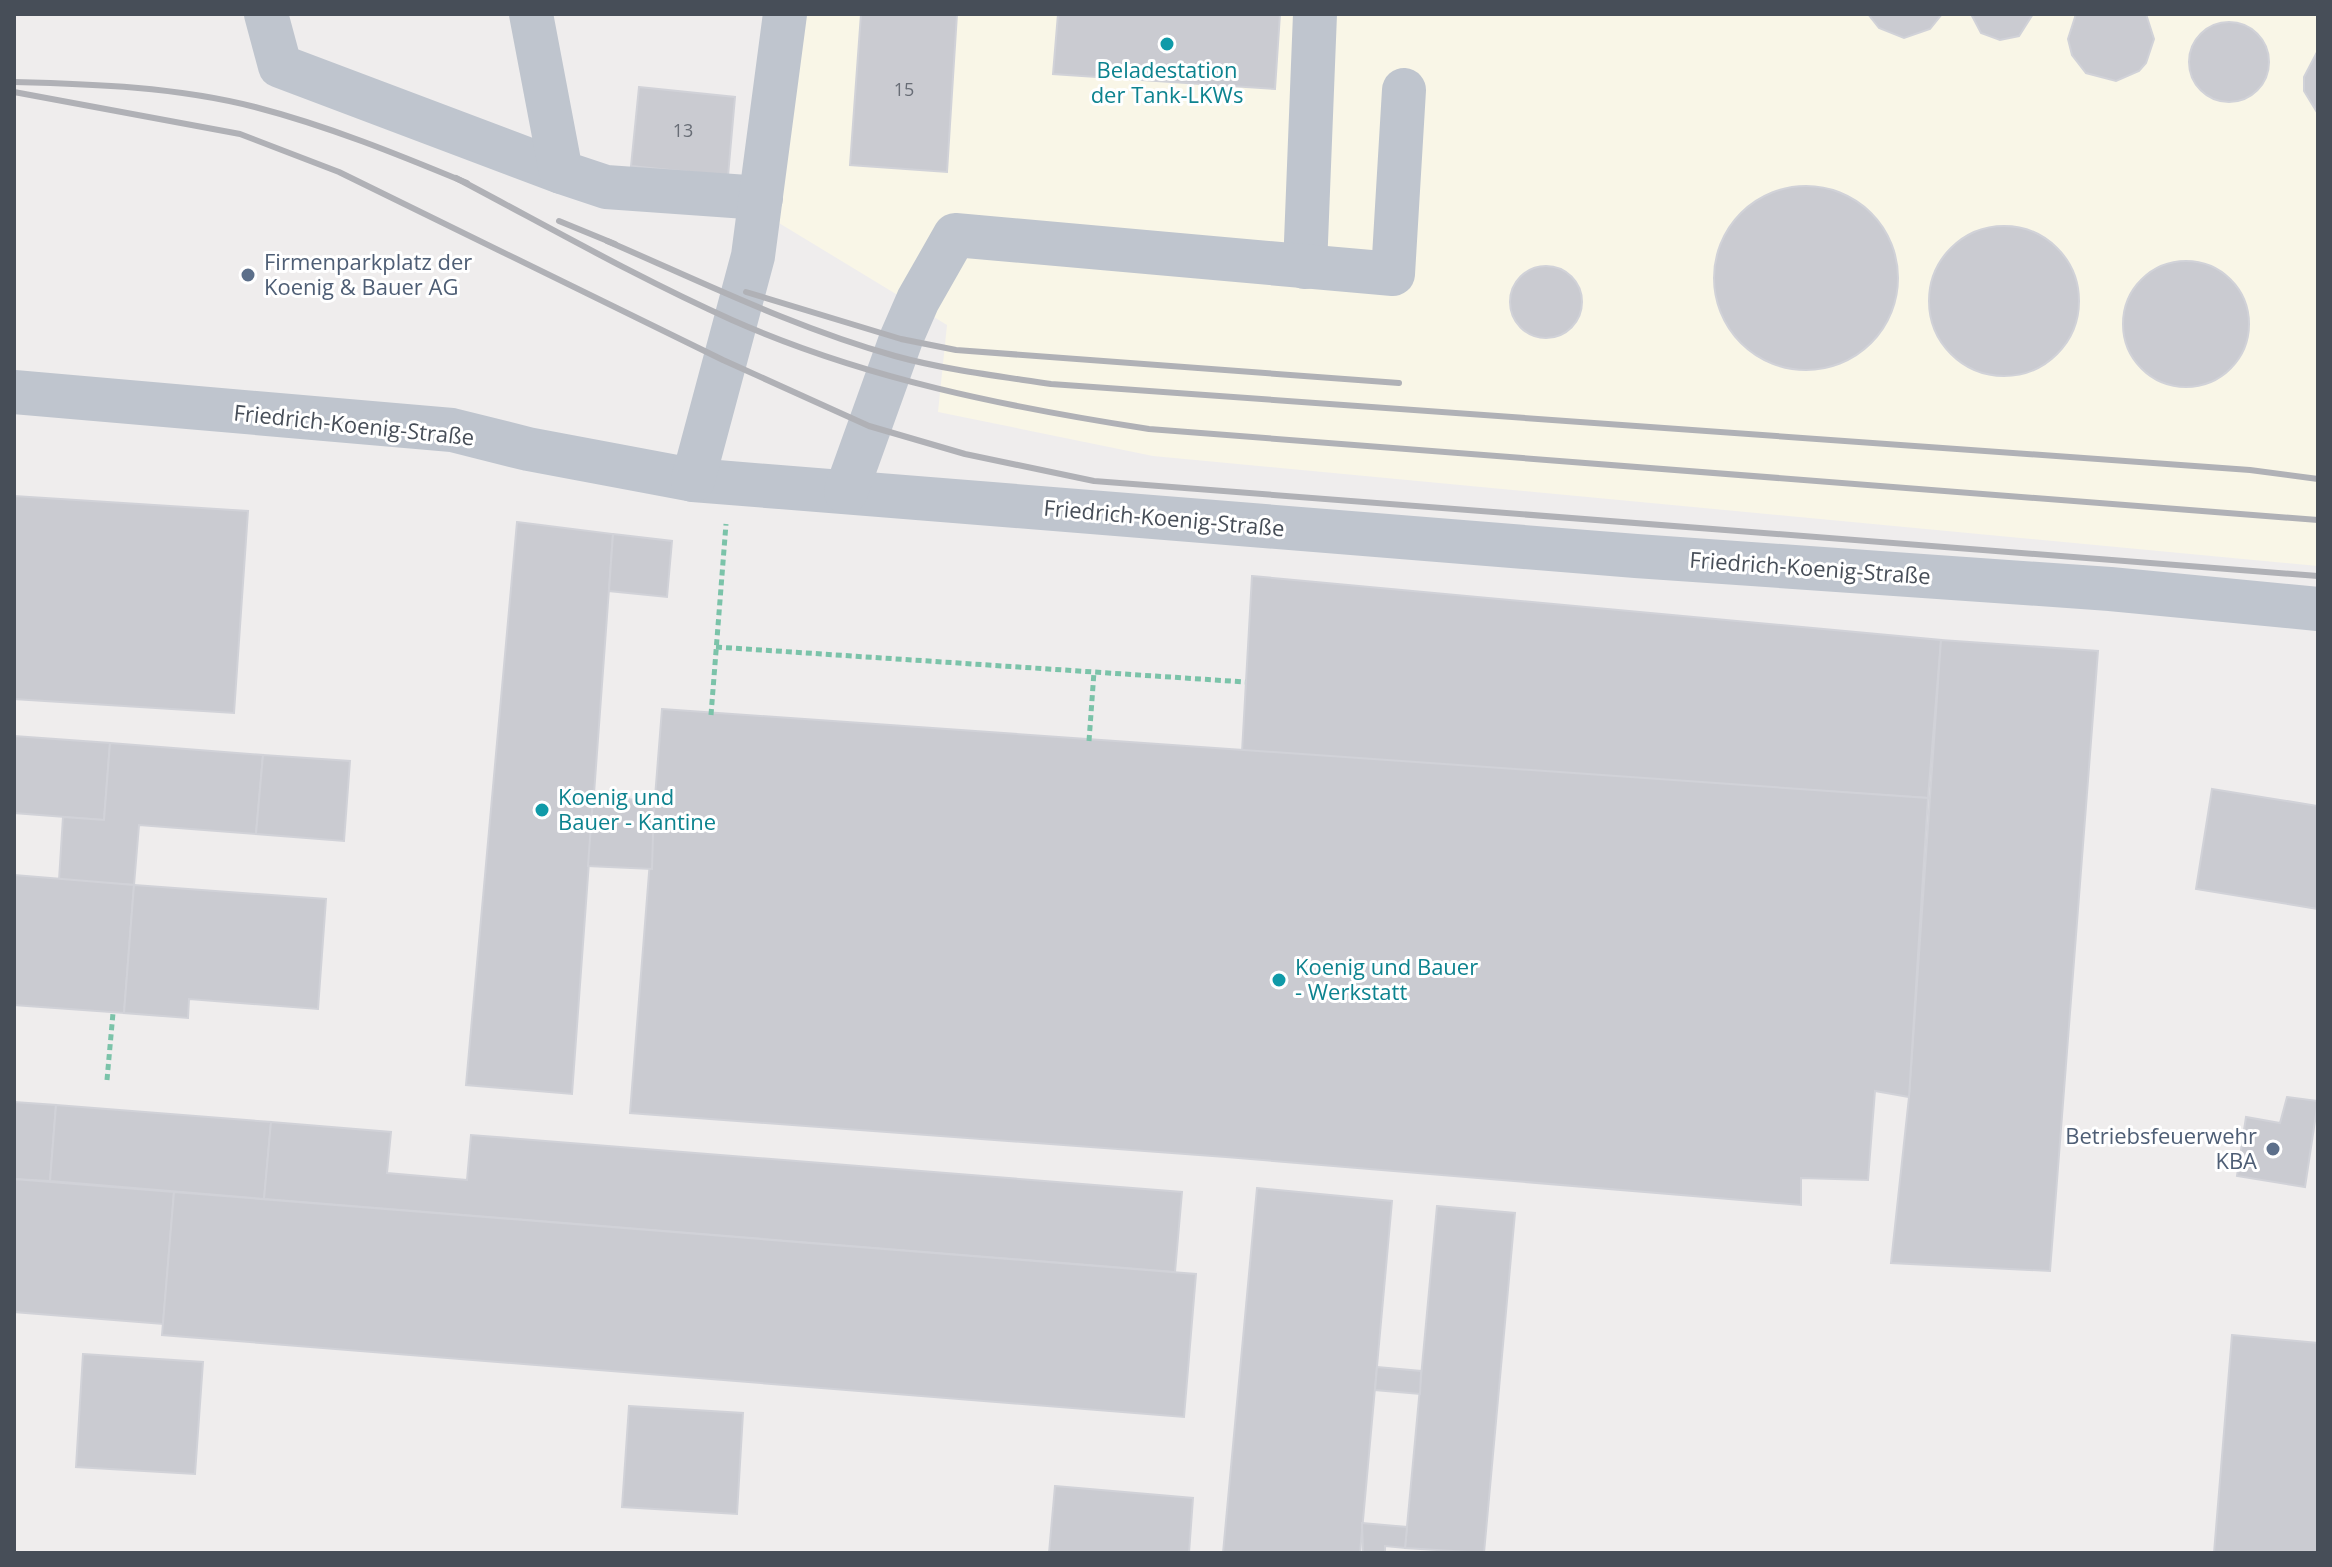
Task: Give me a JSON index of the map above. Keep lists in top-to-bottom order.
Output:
{
  "streets": {
    "street": ["Friedrich-Koenig-Straße"]
  },
  "places": [
    "Beladestation der Tank-LKWs",
    "Firmenparkplatz der Koenig & Bauer AG",
    "Koenig und Bauer - Kantine",
    "Koenig und Bauer - Werkstatt",
    "Betriebsfeuerwehr KBA"
  ],
  "house_numbers": ["15", "13"]
}
